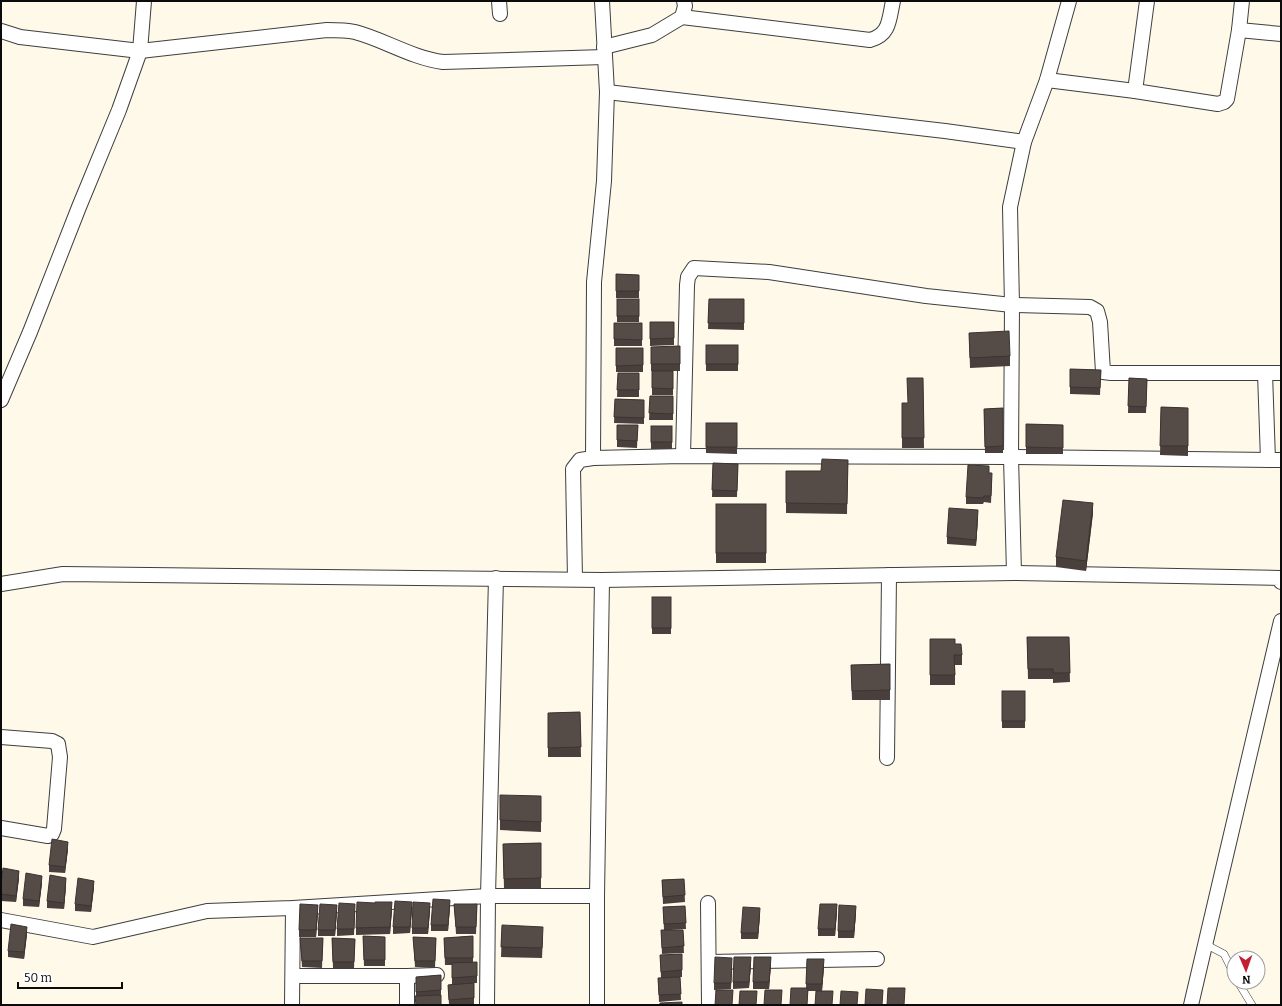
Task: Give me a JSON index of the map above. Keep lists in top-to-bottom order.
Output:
{
  "scale_bar": "50 m",
  "north": "bottom"
}
